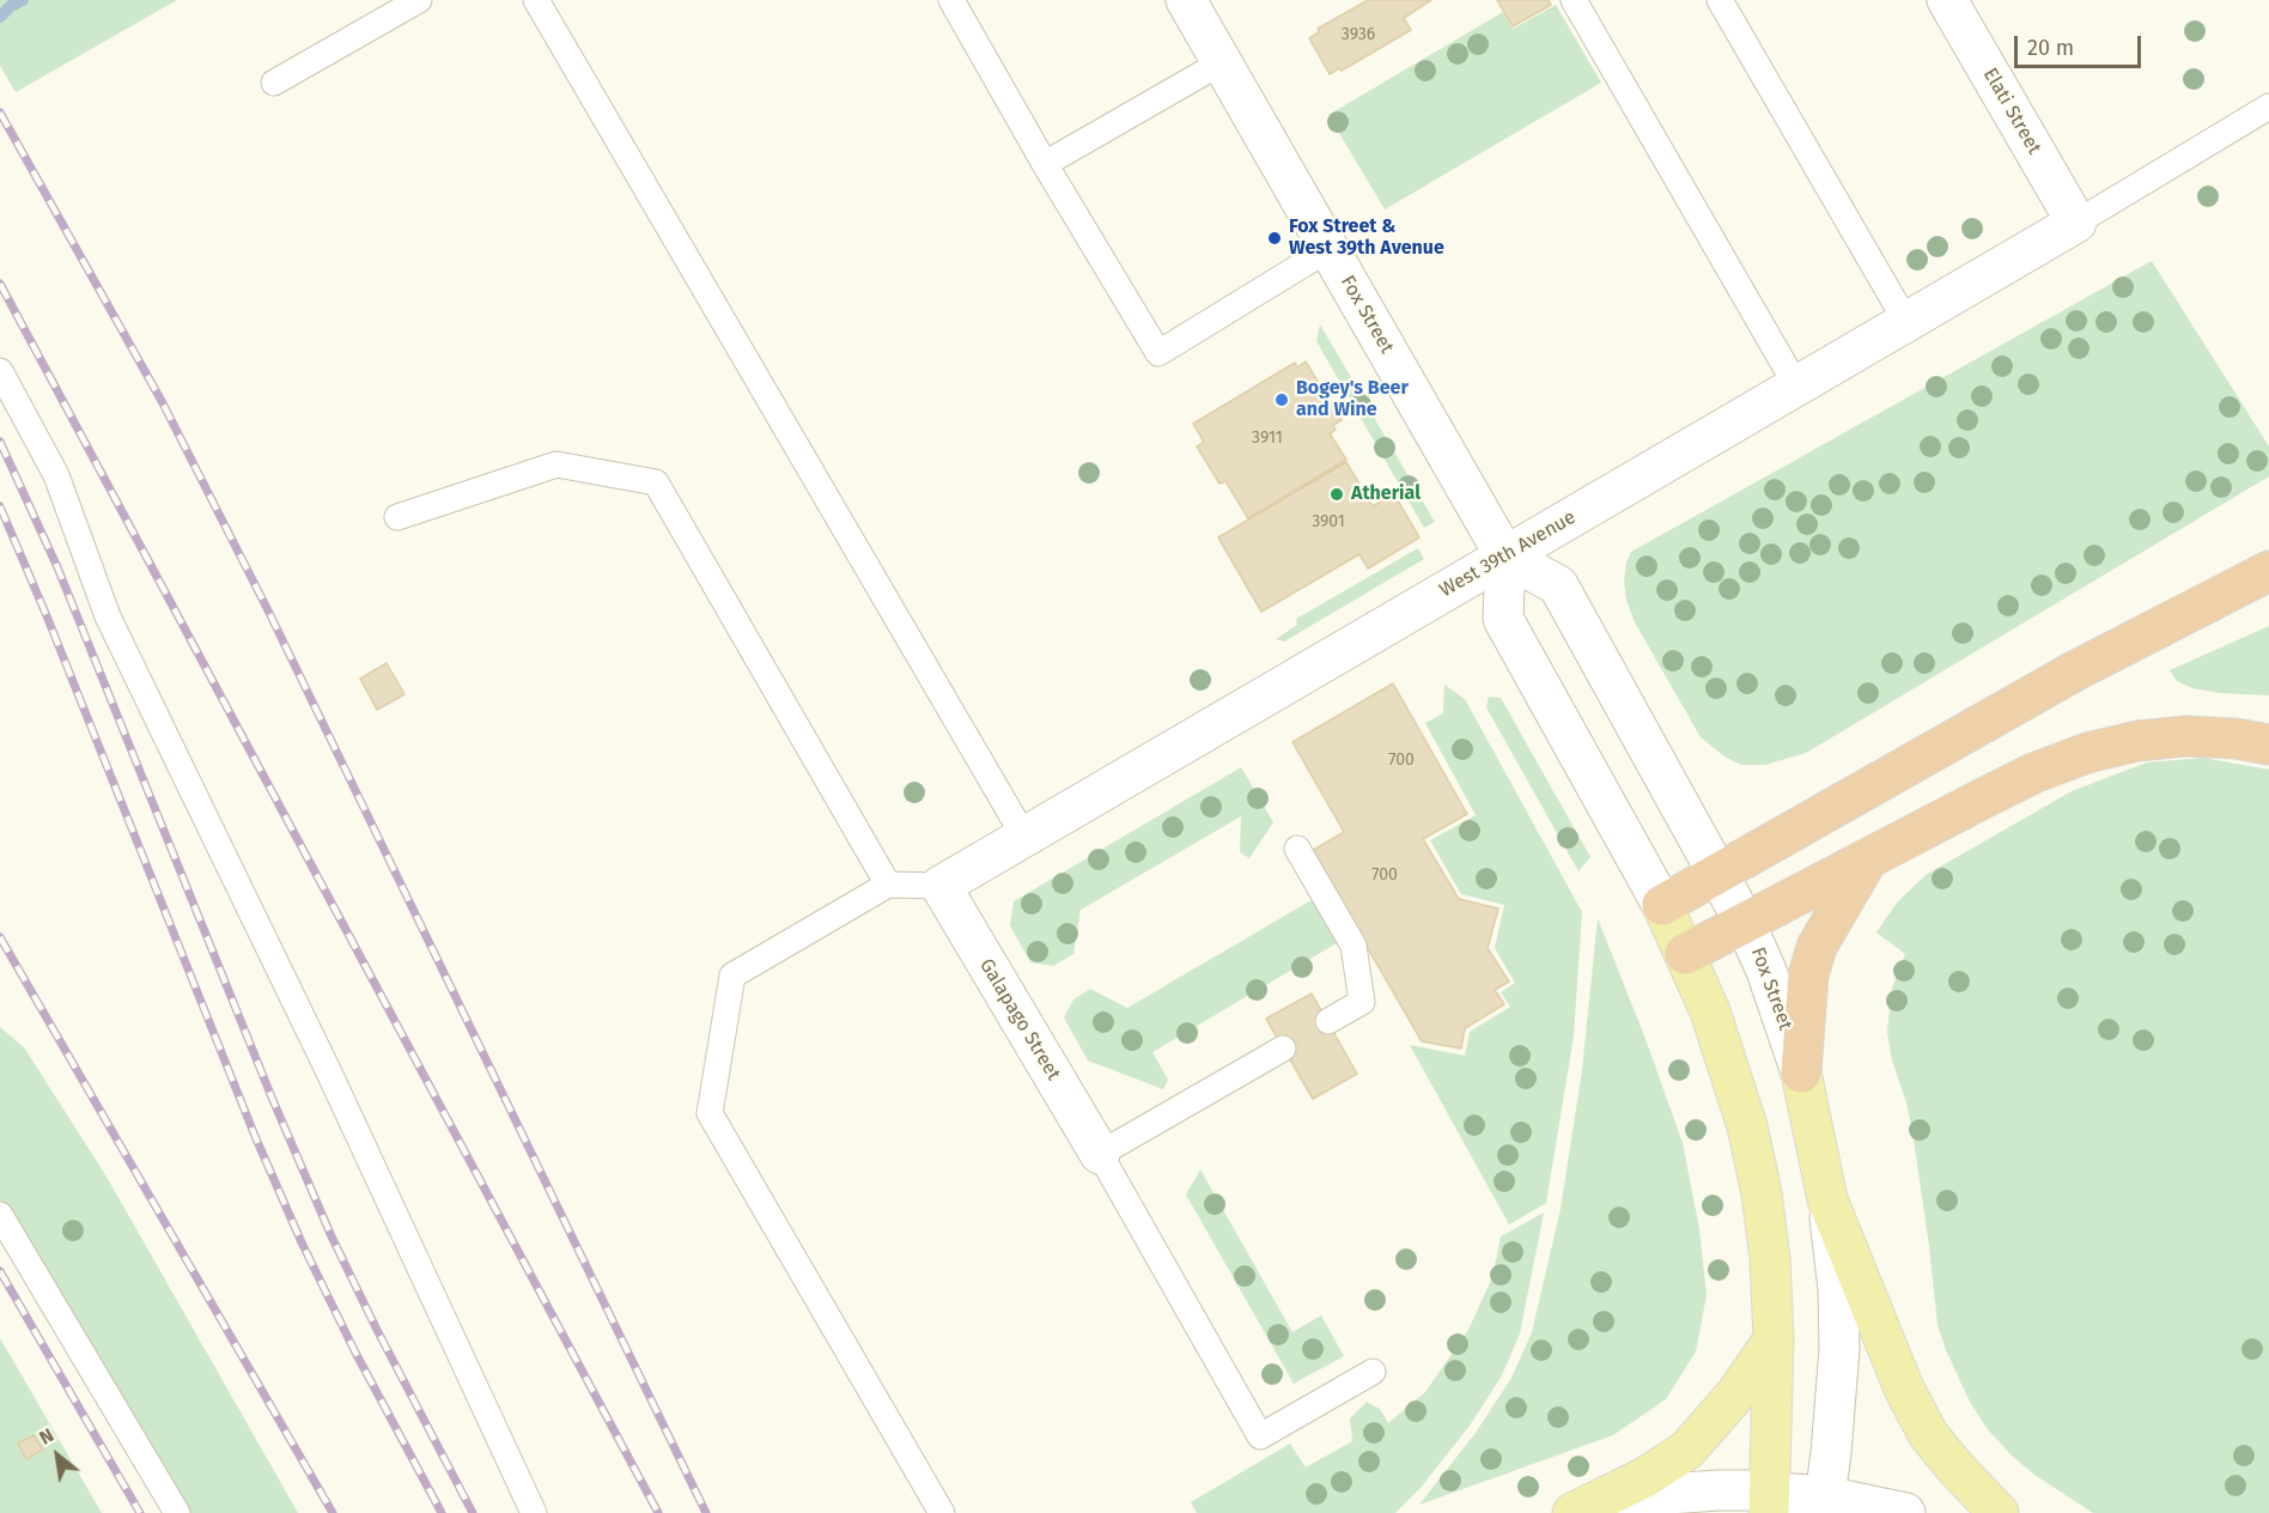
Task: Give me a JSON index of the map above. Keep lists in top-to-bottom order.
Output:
{
  "streets": {
    "main road": ["Fox Street"],
    "street": ["Elati Street", "West 39th Avenue", "Galapago Street"]
  },
  "crossings": [
    ["Elati Street", "West 39th Avenue"],
    ["Fox Street", "West 39th Avenue"],
    ["West 39th Avenue", "Galapago Street"]
  ],
  "places": ["Fox Street & West 39th Avenue", "Bogey's Beer and Wine", "Atherial"],
  "house_numbers": [
    "3936",
    "3911",
    "3901",
    "700",
    "700"
  ],
  "scale_bar": "20 m",
  "north": "top left"
}
